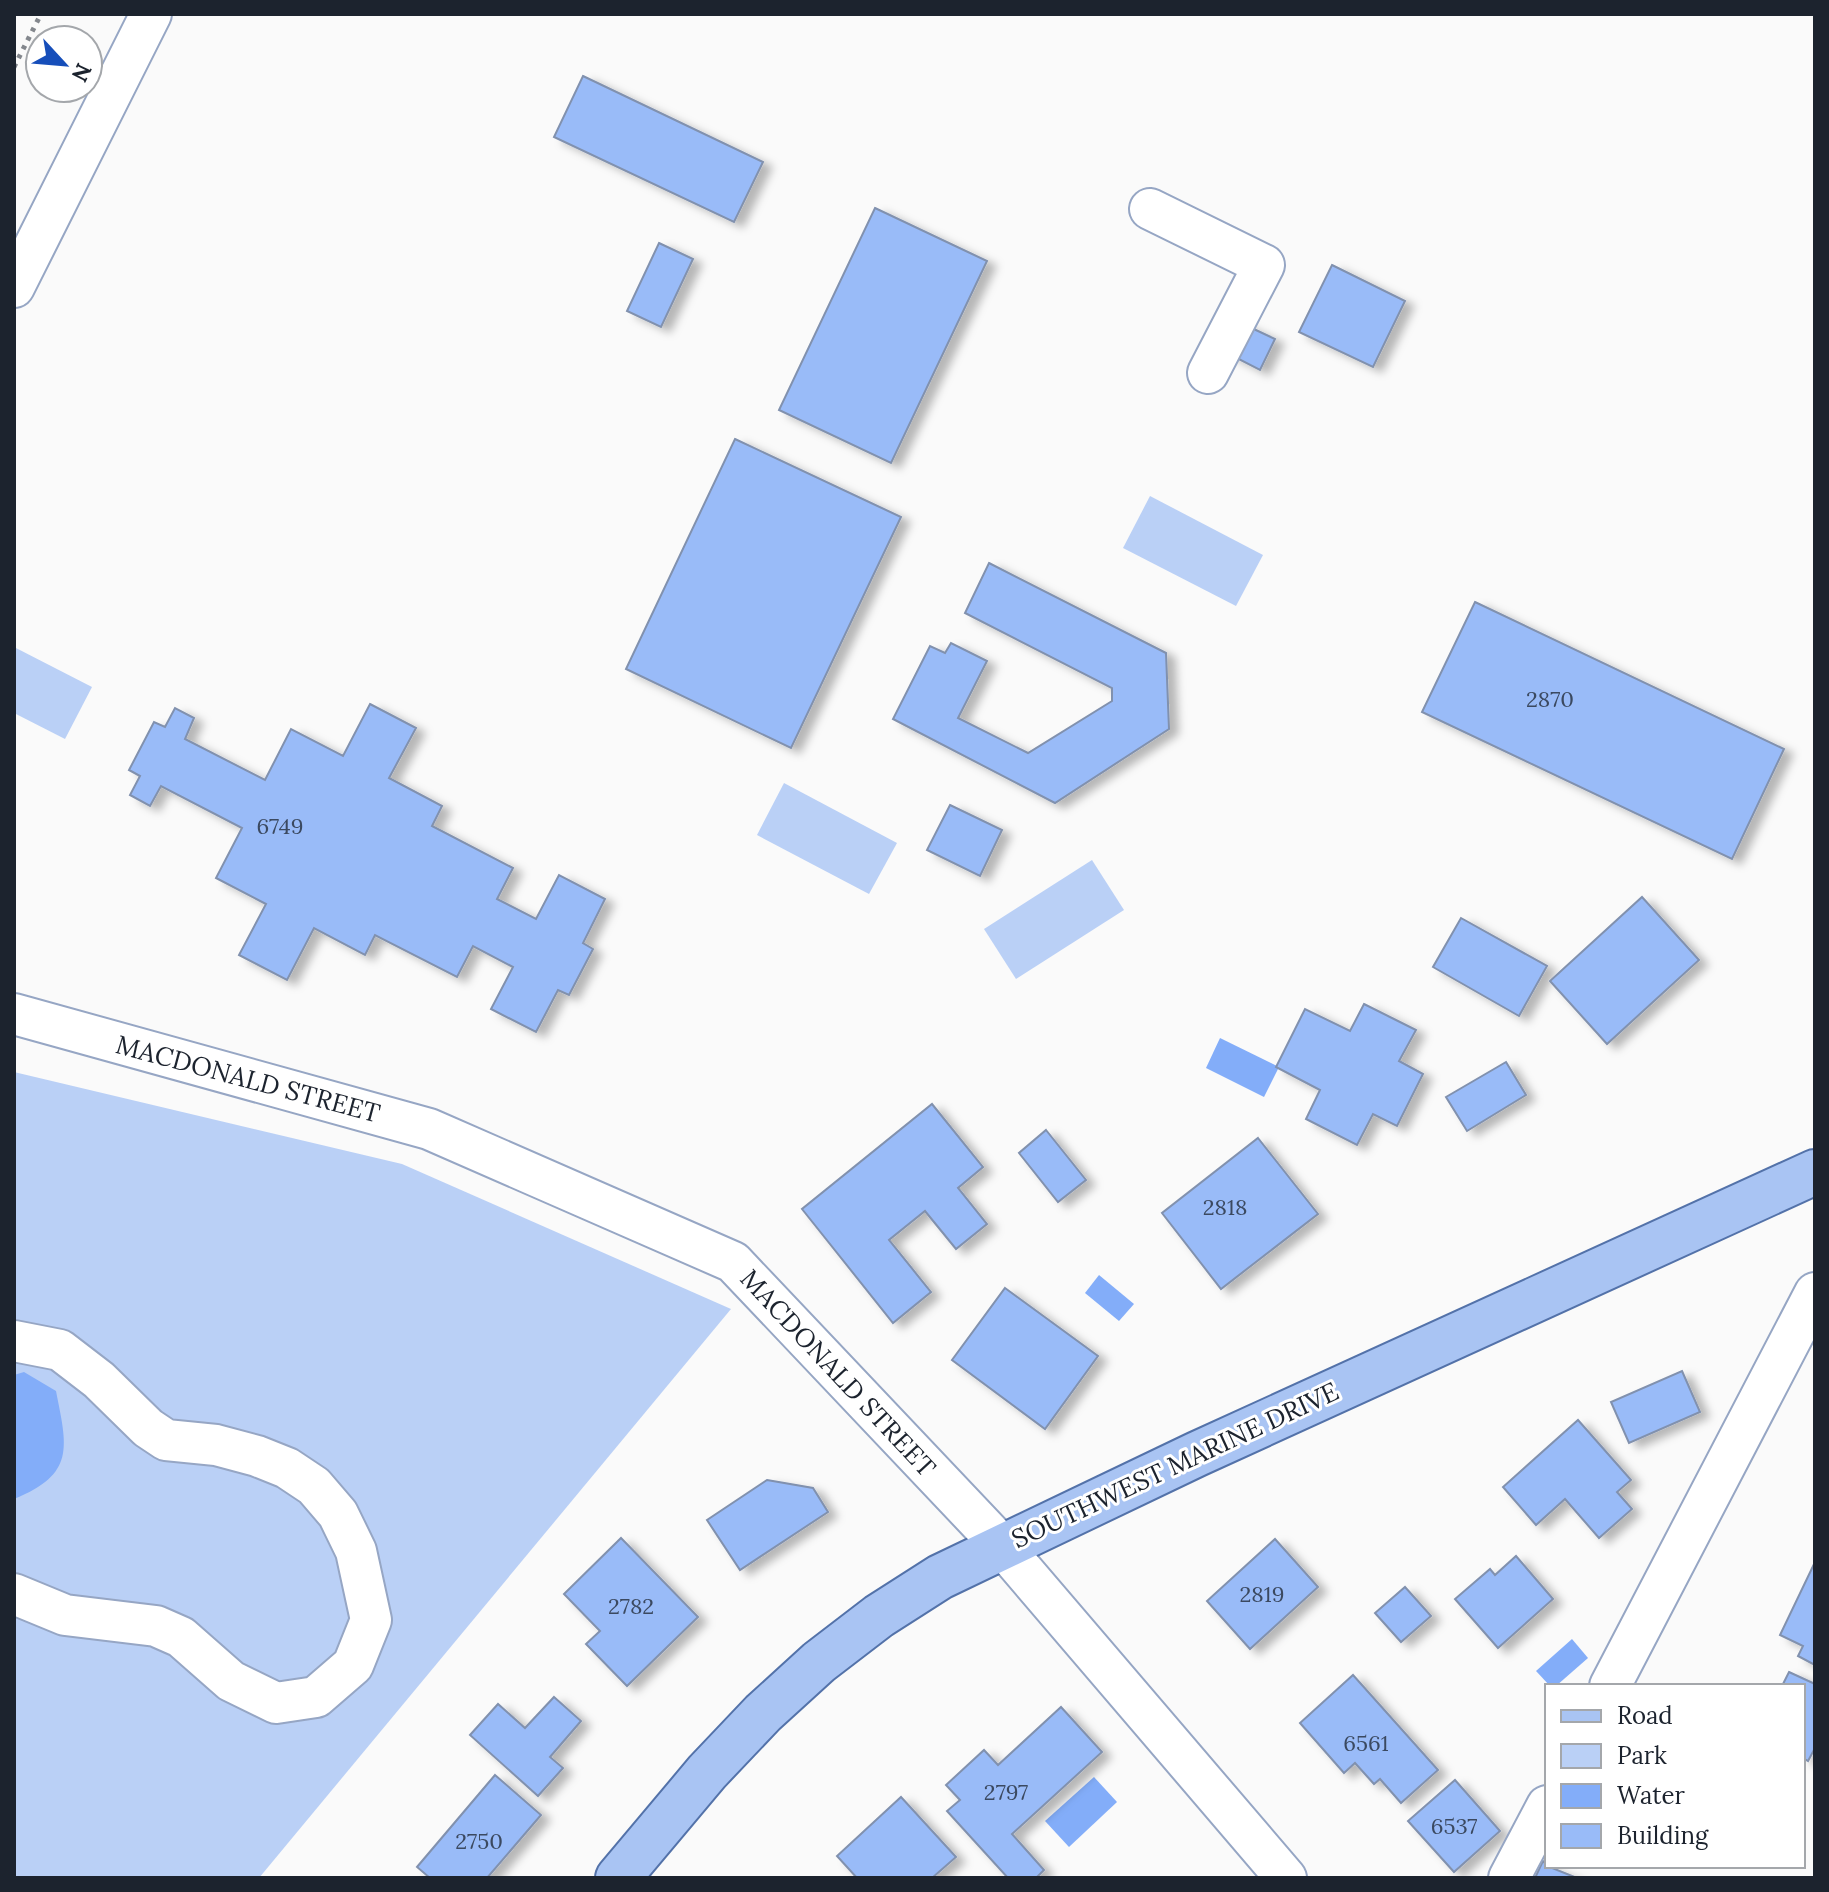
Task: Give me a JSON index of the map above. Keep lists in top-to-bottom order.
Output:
{
  "streets": {
    "main road": ["SOUTHWEST MARINE DRIVE"],
    "street": ["MACDONALD STREET"]
  },
  "crossings": [
    ["MACDONALD STREET", "SOUTHWEST MARINE DRIVE"]
  ],
  "house_numbers": [
    "2870",
    "6749",
    "2818",
    "2819",
    "2782",
    "6561",
    "2797",
    "6537",
    "2750"
  ],
  "legend": [
    "Road",
    "Park",
    "Water",
    "Building"
  ],
  "north": "bottom right"
}
